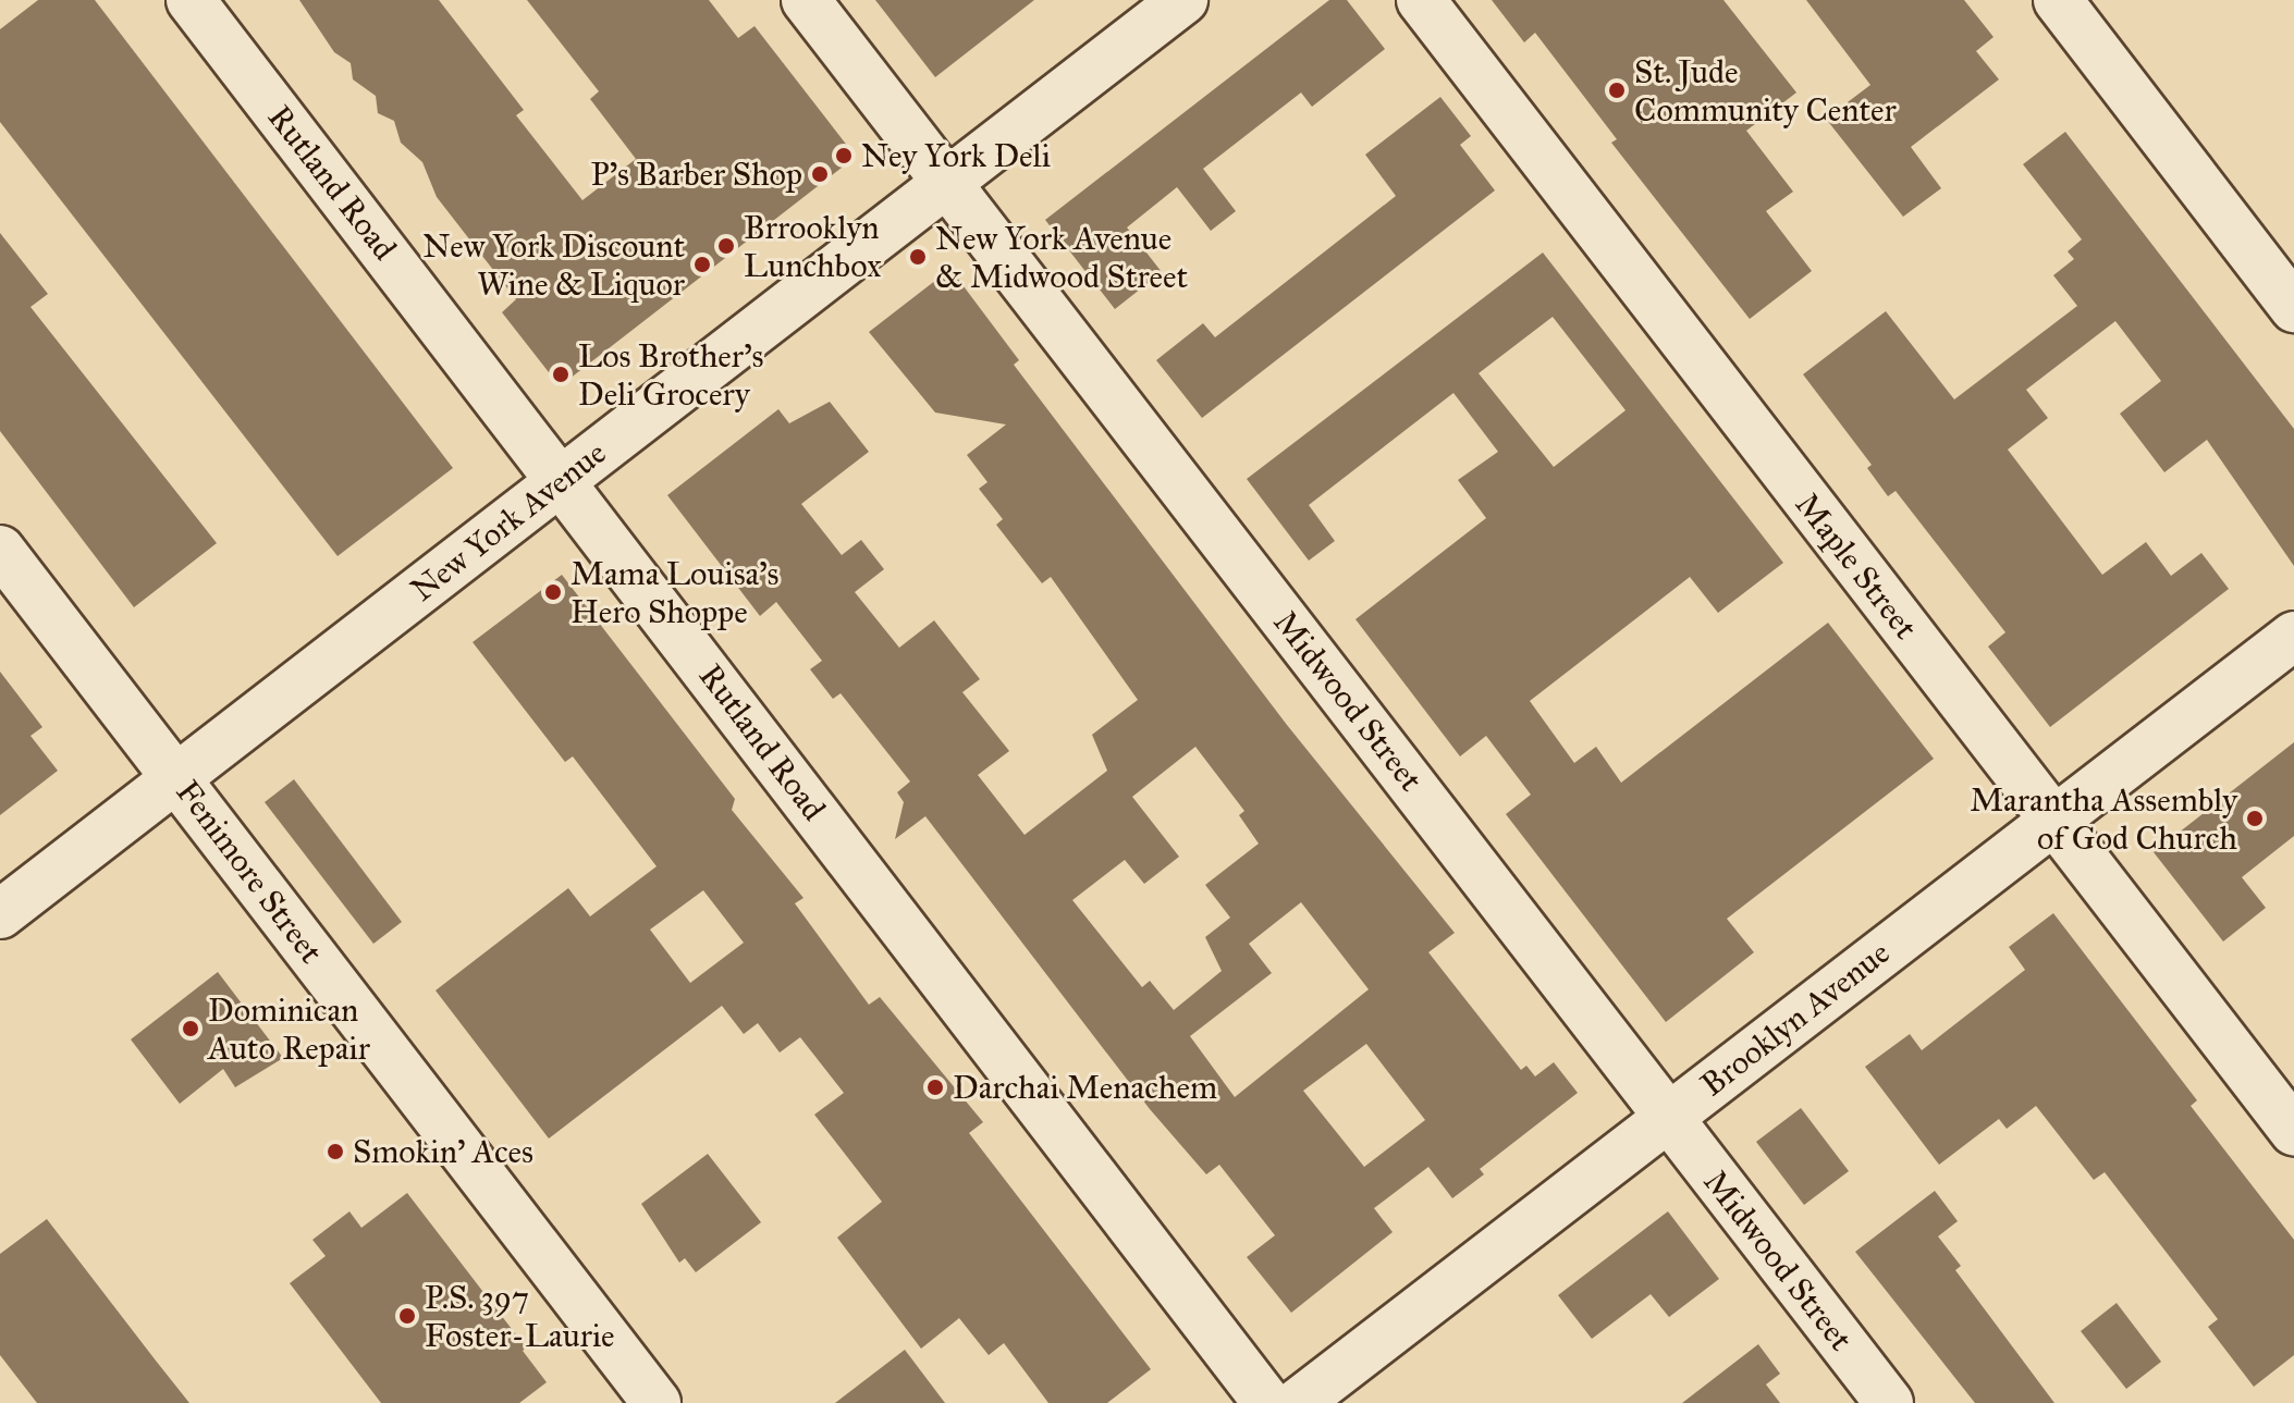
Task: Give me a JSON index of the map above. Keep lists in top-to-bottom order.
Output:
{
  "streets": {
    "street": [
      "Rutland Road",
      "New York Avenue",
      "Maple Street",
      "Midwood Street",
      "Fenimore Street",
      "Brooklyn Avenue"
    ]
  },
  "crossings": [
    ["Rutland Road", "New York Avenue"],
    ["New York Avenue", "Midwood Street"],
    ["New York Avenue", "Fenimore Street"],
    ["Maple Street", "Brooklyn Avenue"],
    ["Midwood Street", "Brooklyn Avenue"]
  ],
  "places": [
    "St. Jude Community Center",
    "Ney York Deli",
    "P's Barber Shop",
    "Brrooklyn Lunchbox",
    "New York Avenue & Midwood Street",
    "New York Discount Wine & Liquor",
    "Los Brother's Deli Grocery",
    "Mama Louisa's Hero Shoppe",
    "Marantha Assembly of God Church",
    "Dominican Auto Repair",
    "Darchai Menachem",
    "Smokin' Aces",
    "P.S. 397 Foster-Laurie"
  ]
}
